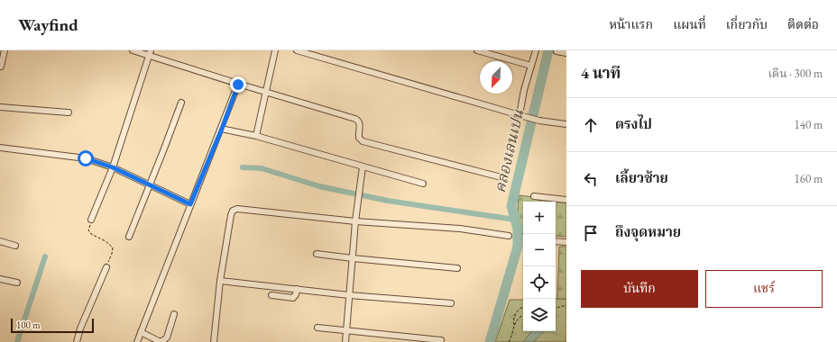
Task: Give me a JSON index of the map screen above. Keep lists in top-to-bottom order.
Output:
{
  "water": ["คลองเลนเปน"],
  "scale_bar": "100 m",
  "north": "bottom left",
  "page": {
    "header": "Wayfind",
    "nav": [
      "หน้าแรก",
      "แผนที่",
      "เกี่ยวกับ",
      "ติดต่อ"
    ],
    "heading": ["4 นาที", "เดิน · 300 m"],
    "list": [
      ["ตรงไป", "140 m"],
      ["เลี้ยวซ้าย", "160 m"],
      "ถึงจุดหมาย"
    ],
    "map_buttons": ["+", "−"],
    "buttons": ["บันทึก", "แชร์"],
    "scale": "100 m"
  }
}
